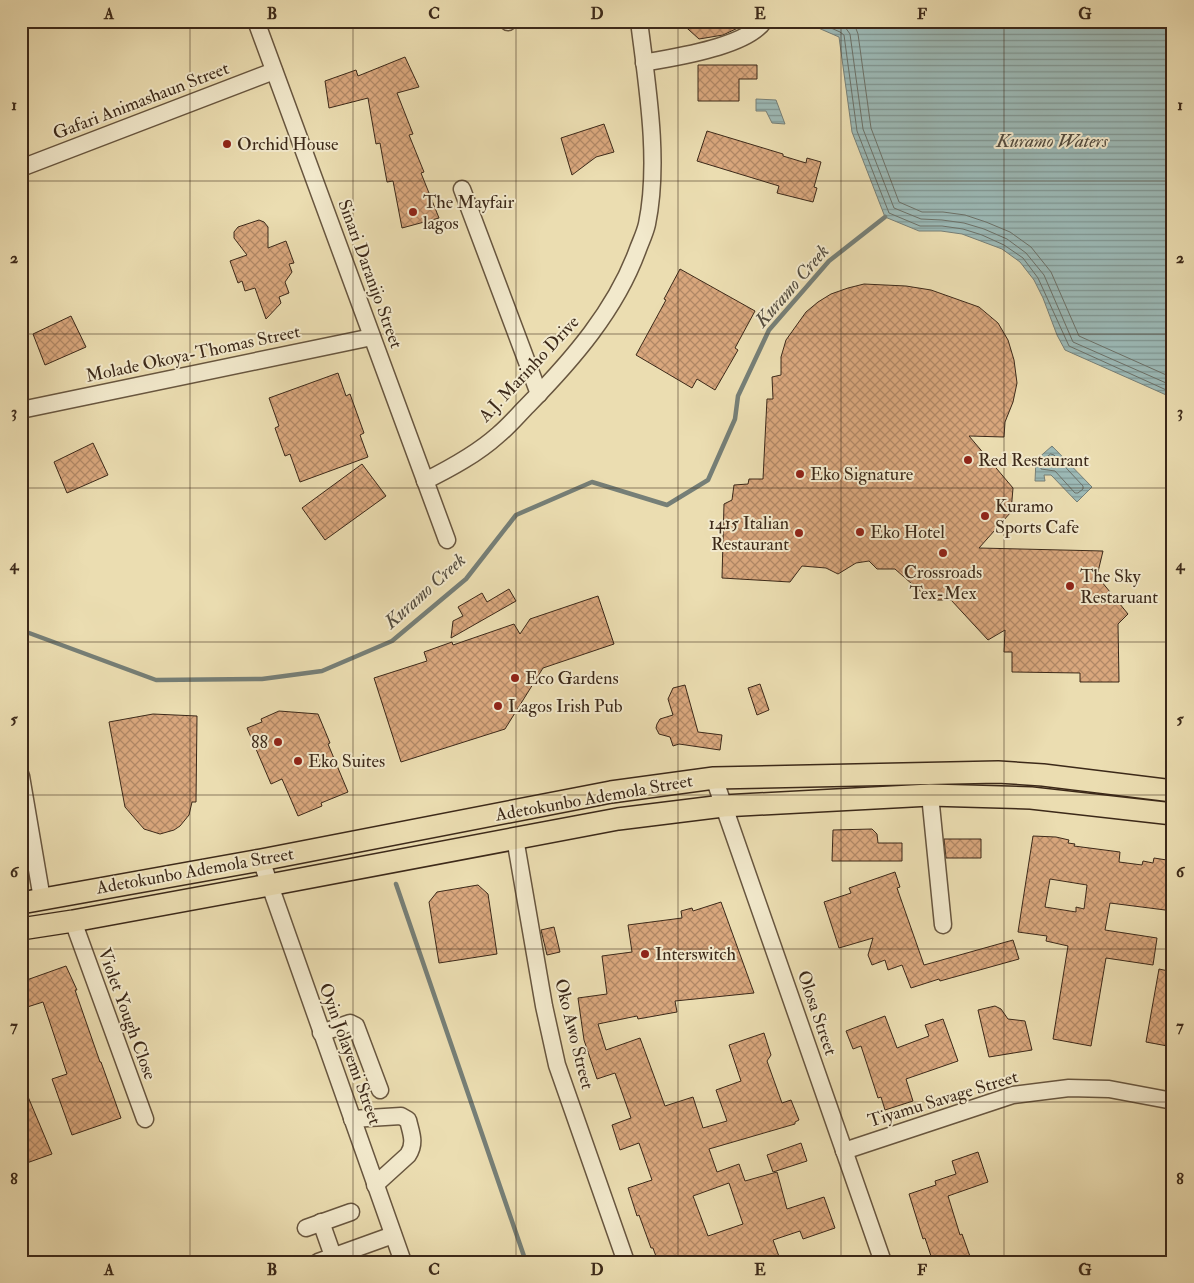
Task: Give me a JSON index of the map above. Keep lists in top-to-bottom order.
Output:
{
  "streets": {
    "main road": ["Adetokunbo Ademola Street"],
    "street": [
      "Gafari Animashaun Street",
      "Sinari Daranijo Street",
      "Molade Okoya-Thomas Street",
      "A.J. Marinho Drive",
      "Olosa Street",
      "Violet Yough Close",
      "Oko Awo Street",
      "Oyin Jolayemi Street",
      "Tiyamu Savage Street"
    ]
  },
  "crossings": [
    ["Gafari Animashaun Street", "Sinari Daranijo Street"],
    ["Sinari Daranijo Street", "Molade Okoya-Thomas Street"],
    ["Sinari Daranijo Street", "A.J. Marinho Drive"],
    ["Adetokunbo Ademola Street", "Olosa Street"],
    ["Adetokunbo Ademola Street", "Violet Yough Close"],
    ["Adetokunbo Ademola Street", "Oko Awo Street"],
    ["Adetokunbo Ademola Street", "Oyin Jolayemi Street"],
    ["Olosa Street", "Tiyamu Savage Street"]
  ],
  "water": ["Kuramo Waters", "Kuramo Creek"],
  "places": [
    "Orchid House",
    "The Mayfair lagos",
    "Red Restaurant",
    "Eko Signature",
    "Kuramo Sports Cafe",
    "Eko Hotel",
    "1415 Italian Restaurant",
    "Crossroads Tex-Mex",
    "The Sky Restaruant",
    "Eco Gardens",
    "Lagos Irish Pub",
    "88",
    "Eko Suites",
    "Interswitch"
  ],
  "grid": {
    "columns": [
      "A",
      "B",
      "C",
      "D",
      "E",
      "F",
      "G"
    ],
    "rows": [
      "1",
      "2",
      "3",
      "4",
      "5",
      "6",
      "7",
      "8"
    ]
  }
}
